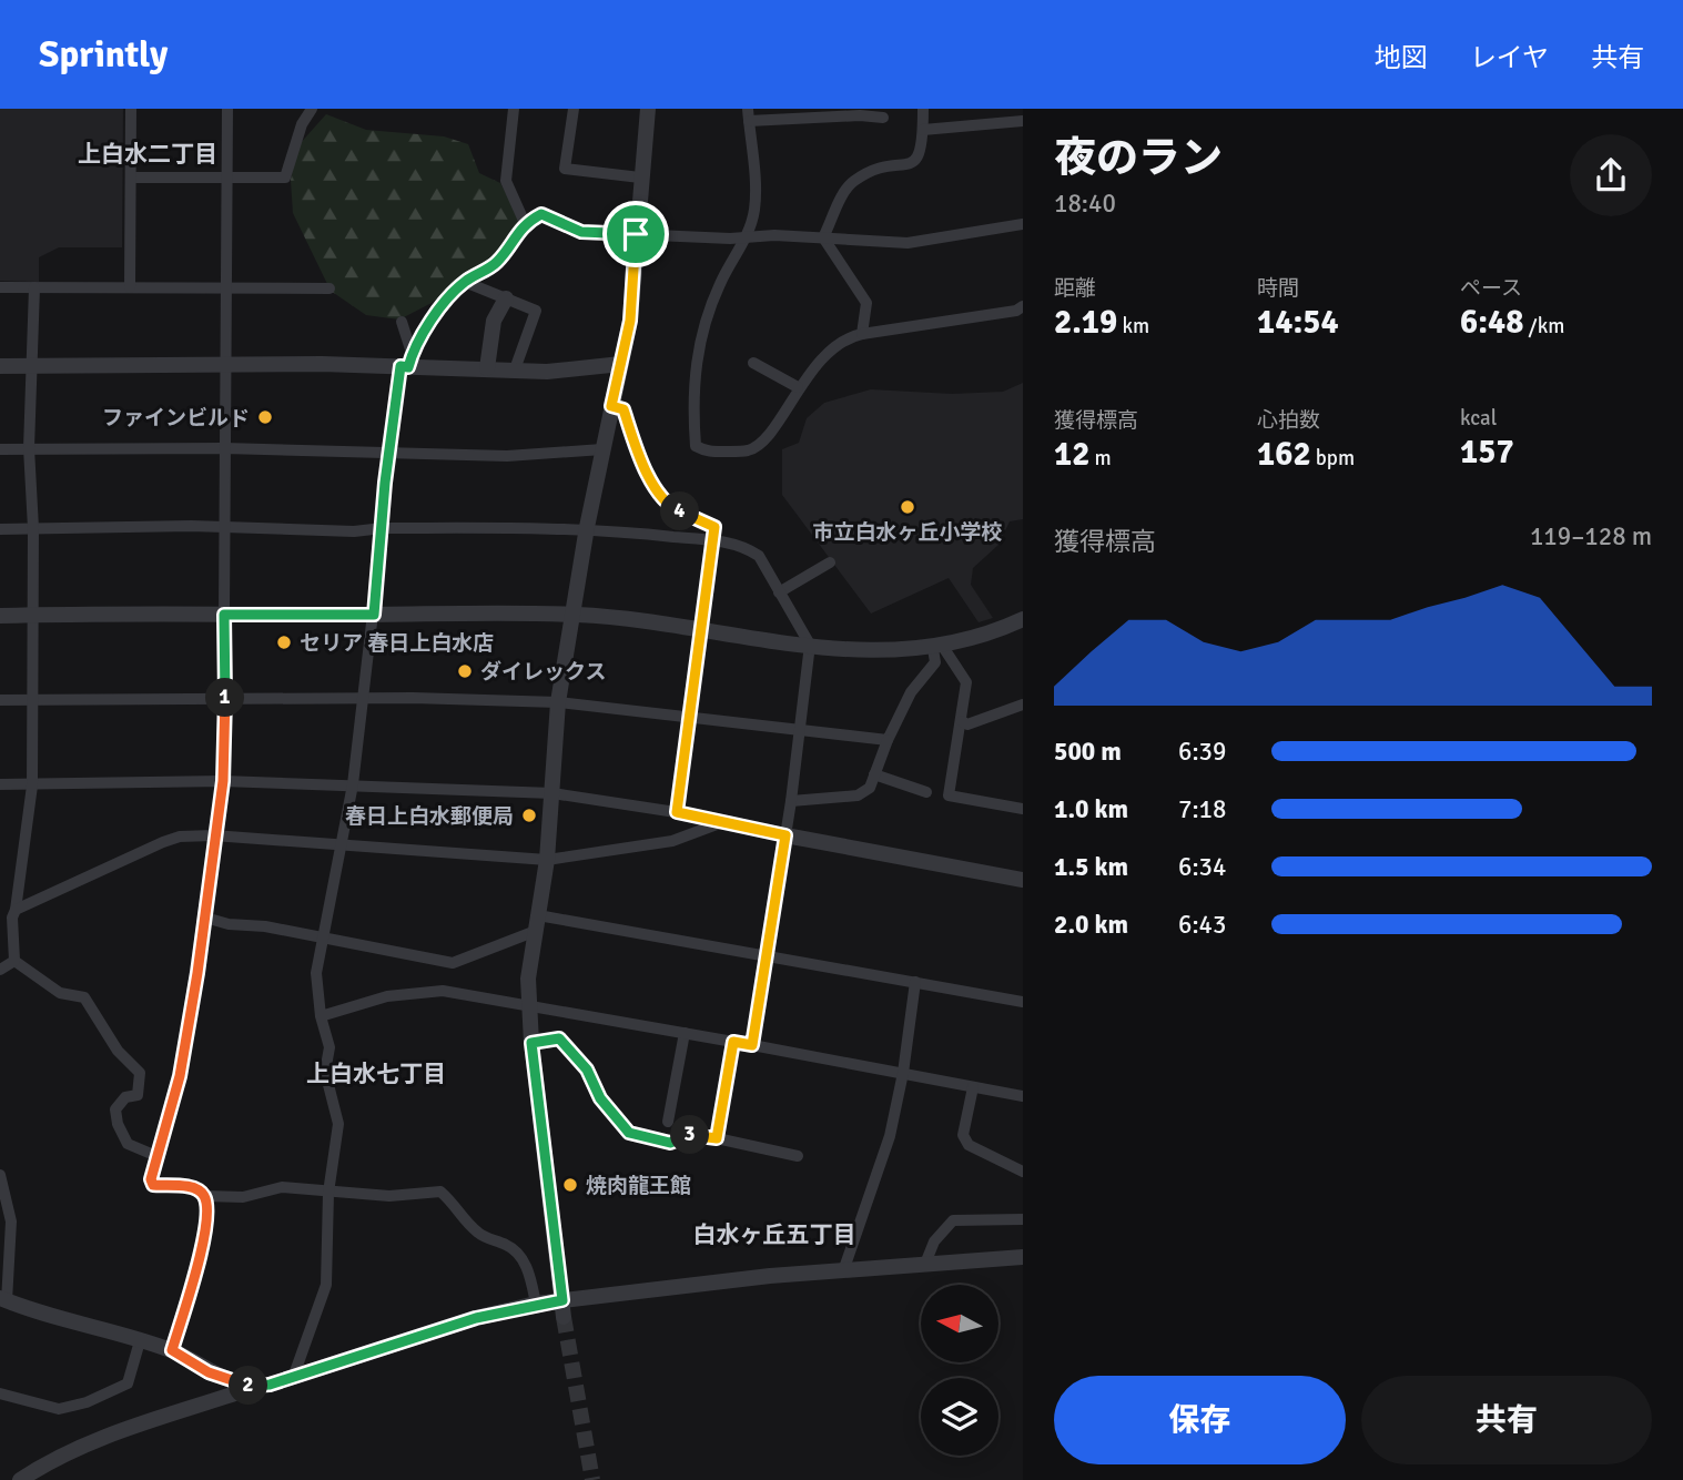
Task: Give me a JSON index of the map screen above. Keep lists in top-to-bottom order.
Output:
{
  "districts": ["上白水二丁目", "上白水七丁目", "白水ヶ丘五丁目"],
  "places": [
    "ファインビルド",
    "市立白水ヶ丘小学校",
    "セリア 春日上白水店",
    "ダイレックス",
    "春日上白水郵便局",
    "焼肉龍王館"
  ],
  "north": "left",
  "page": {
    "header": "Sprintly",
    "nav": ["地図", "レイヤ", "共有"],
    "heading": ["夜のラン", "18:40"],
    "stats": [
      ["距離", "2.19 km"],
      ["時間", "14:54"],
      ["ペース", "6:48 /km"],
      ["獲得標高", "12 m"],
      ["心拍数", "162 bpm"],
      ["kcal", "157"]
    ],
    "pins": [
      "4",
      "1",
      "3",
      "2"
    ],
    "chart": ["獲得標高", "119–128 m"],
    "list": [
      {
        "name": "500 m",
        "note": "6:39"
      },
      {
        "name": "1.0 km",
        "note": "7:18"
      },
      {
        "name": "1.5 km",
        "note": "6:34"
      },
      {
        "name": "2.0 km",
        "note": "6:43"
      }
    ],
    "buttons": ["保存", "共有"]
  }
}
